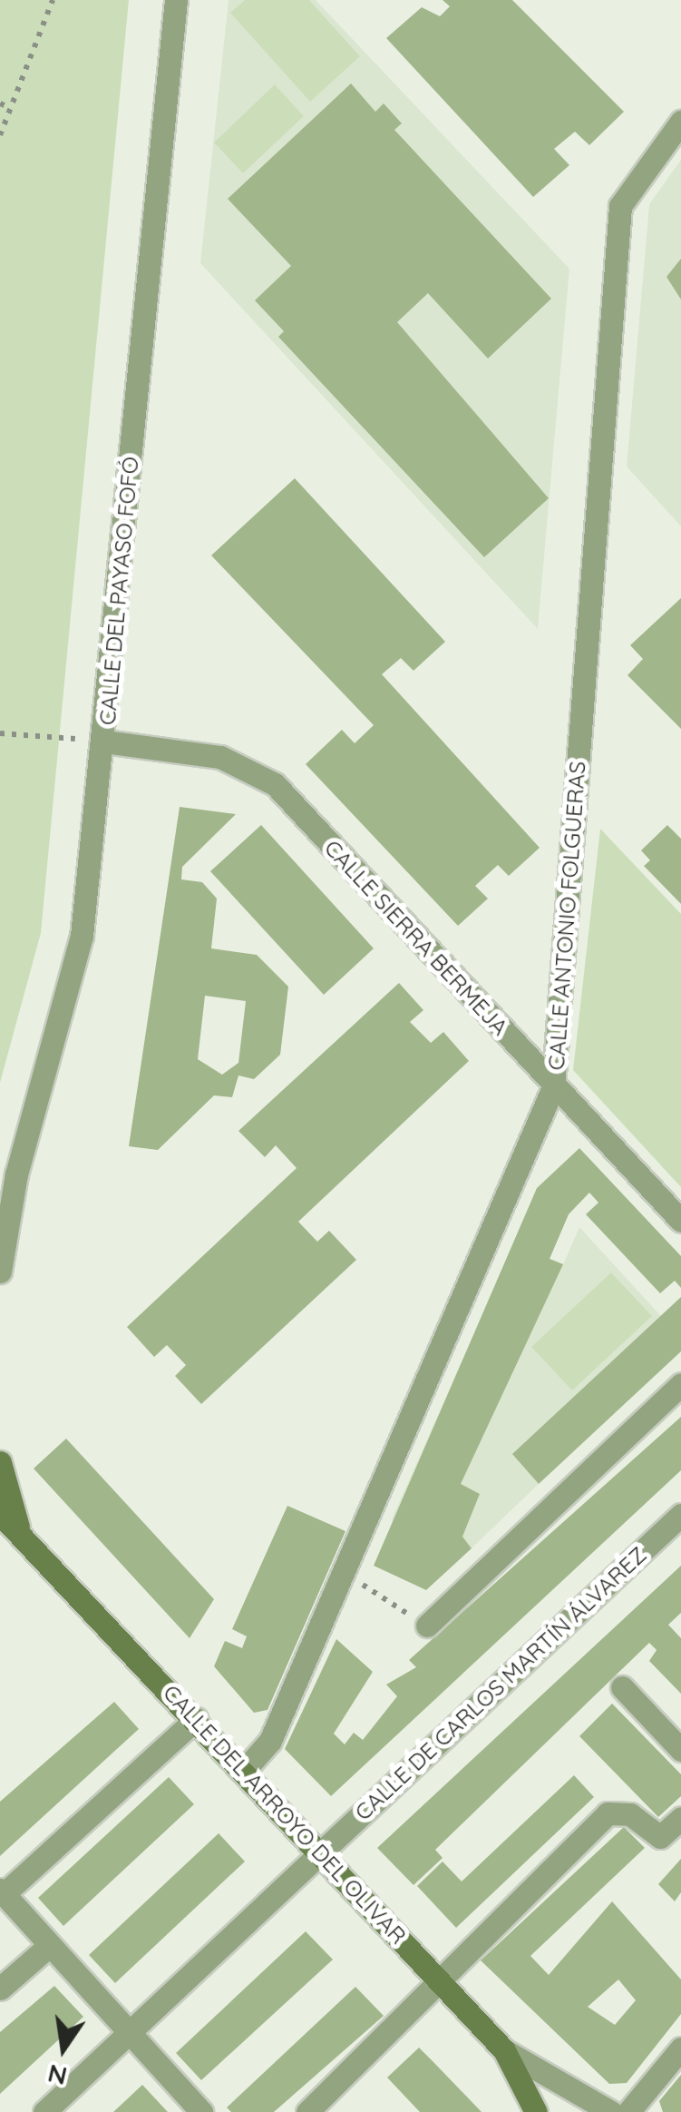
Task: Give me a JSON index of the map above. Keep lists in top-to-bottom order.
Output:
{
  "streets": {
    "street": [
      "CALLE DEL PAYASO FOFÓ",
      "CALLE ANTONIO FOLGUERAS",
      "CALLE SIERRA BERMEJA",
      "CALLE DE CARLOS MARTÍN ÁLVAREZ",
      "CALLE DEL ARROYO DEL OLIVAR"
    ]
  },
  "crossings": [
    ["CALLE DEL PAYASO FOFÓ", "CALLE SIERRA BERMEJA"],
    ["CALLE ANTONIO FOLGUERAS", "CALLE SIERRA BERMEJA"],
    ["CALLE ANTONIO FOLGUERAS", "CALLE DEL ARROYO DEL OLIVAR"],
    ["CALLE DE CARLOS MARTÍN ÁLVAREZ", "CALLE DEL ARROYO DEL OLIVAR"]
  ],
  "north": "bottom"
}
